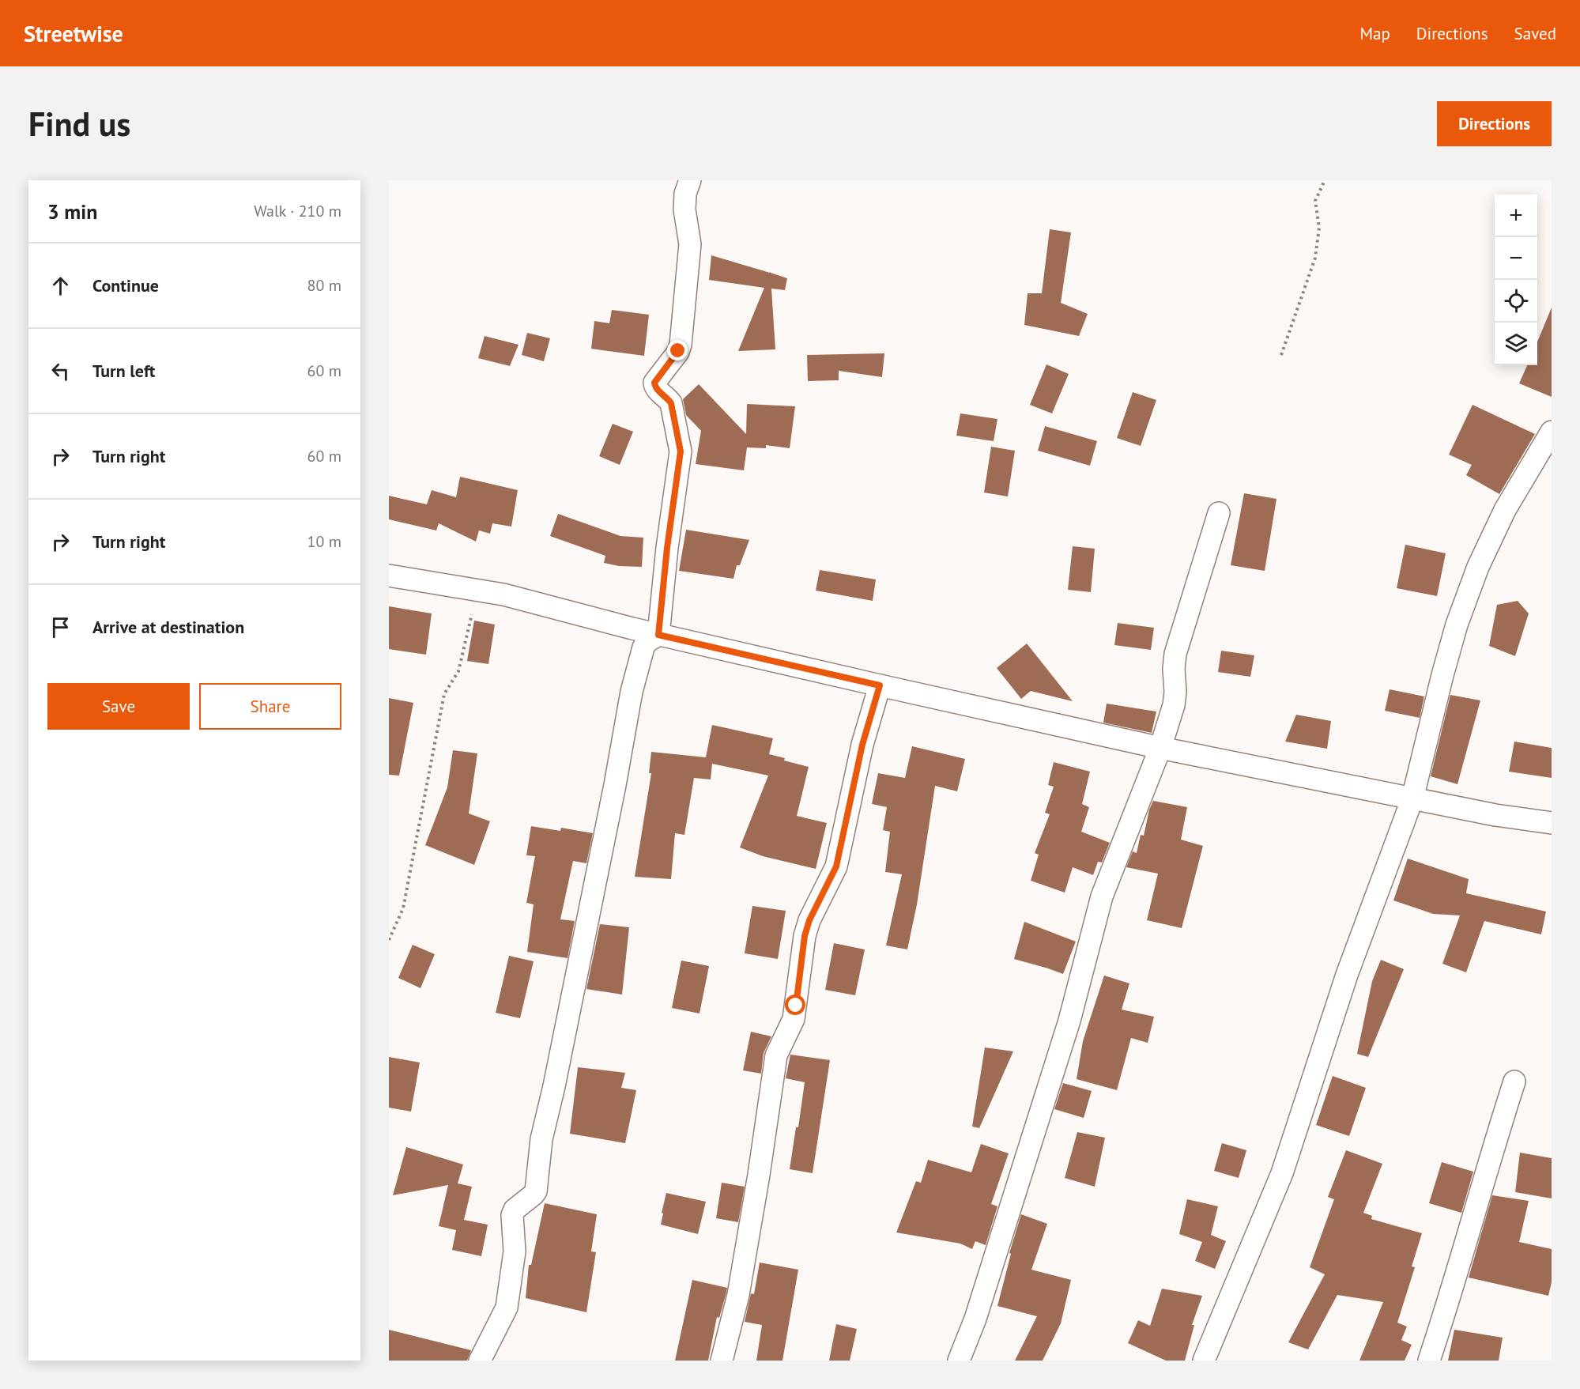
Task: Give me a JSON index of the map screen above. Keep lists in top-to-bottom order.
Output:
{
  "page": {
    "header": "Streetwise",
    "nav": ["Map", "Directions", "Saved"],
    "buttons": [
      "Directions",
      ["Save", "Share"]
    ],
    "title": "Find us",
    "heading": ["3 min", "Walk · 210 m"],
    "map_buttons": ["+", "−"],
    "list": [
      ["Continue", "80 m"],
      ["Turn left", "60 m"],
      ["Turn right", "60 m"],
      ["Turn right", "10 m"],
      "Arrive at destination"
    ]
  }
}
